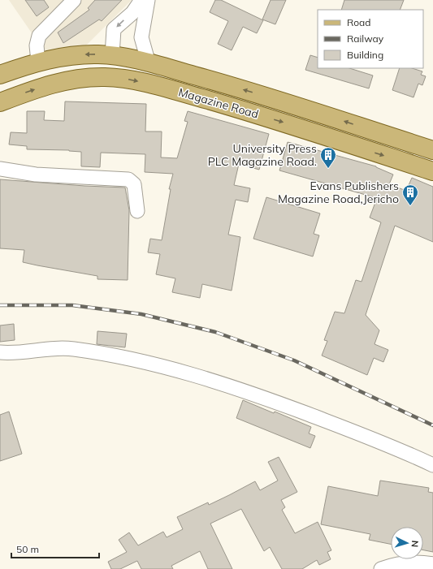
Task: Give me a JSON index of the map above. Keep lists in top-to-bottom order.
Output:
{
  "streets": {
    "main road": ["Magazine Road"]
  },
  "places": {
    "building": ["University Press PLC Magazine Road.", "Evans Publishers Magazine Road,Jericho"]
  },
  "legend": ["Road", "Railway", "Building"],
  "scale_bar": "50 m",
  "north": "right"
}
